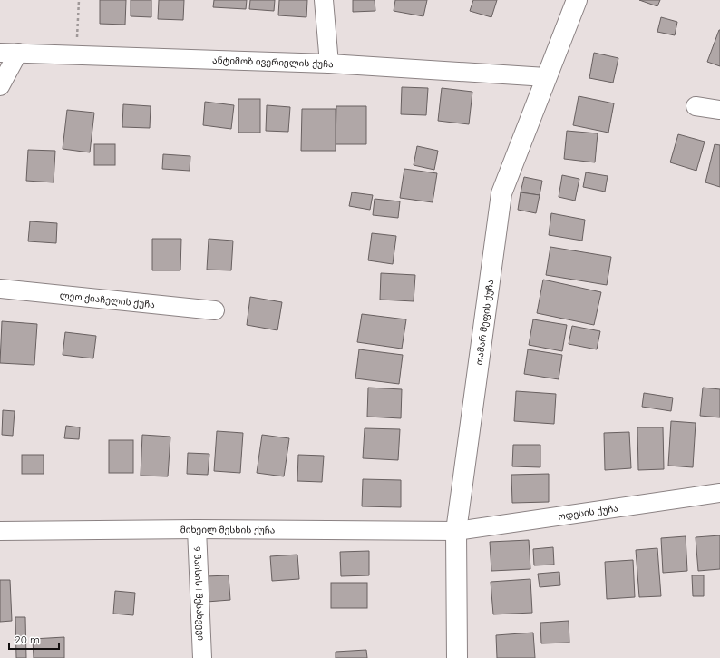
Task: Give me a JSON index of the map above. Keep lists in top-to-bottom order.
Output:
{
  "streets": {
    "street": [
      "ანტიმოზ ივერიელის ქუჩა",
      "ლეო ქიაჩელის ქუჩა",
      "თამარ მეფის ქუჩა",
      "ოდესის ქუჩა",
      "მიხეილ მესხის ქუჩა",
      "9 მაისის I შესახვევი"
    ]
  },
  "crossings": [
    ["ანტიმოზ ივერიელის ქუჩა", "თამარ მეფის ქუჩა"],
    ["თამარ მეფის ქუჩა", "ოდესის ქუჩა"],
    ["თამარ მეფის ქუჩა", "მიხეილ მესხის ქუჩა"],
    ["ოდესის ქუჩა", "მიხეილ მესხის ქუჩა"],
    ["მიხეილ მესხის ქუჩა", "9 მაისის I შესახვევი"]
  ],
  "scale_bar": "20 m"
}
